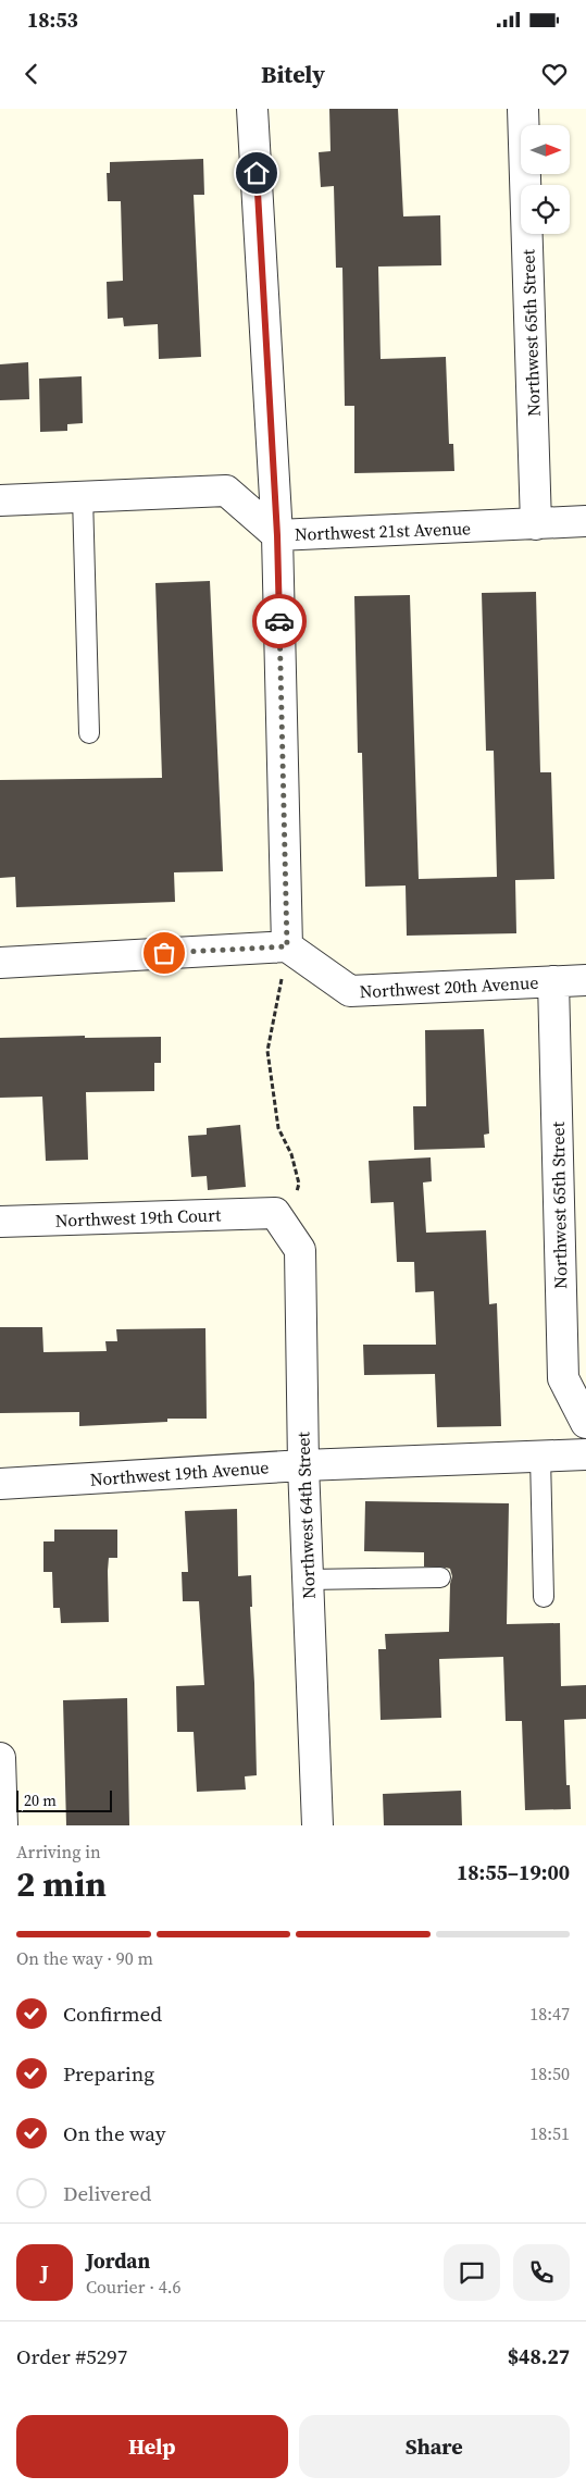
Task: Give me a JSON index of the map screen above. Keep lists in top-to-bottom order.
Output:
{
  "streets": {
    "street": [
      "Northwest 65th Street",
      "Northwest 21st Avenue",
      "Northwest 20th Avenue",
      "Northwest 19th Court",
      "Northwest 19th Avenue",
      "Northwest 64th Street"
    ]
  },
  "crossings": [
    ["Northwest 65th Street", "Northwest 21st Avenue"],
    ["Northwest 65th Street", "Northwest 20th Avenue"],
    ["Northwest 19th Court", "Northwest 64th Street"],
    ["Northwest 19th Avenue", "Northwest 64th Street"]
  ],
  "scale_bar": "20 m",
  "north": "right",
  "page": {
    "status": "18:53",
    "header": "Bitely",
    "scale": "20 m",
    "heading": ["2 min", "Arriving in", "18:55–19:00"],
    "panel": [
      "Jordan",
      "Courier · 4.6",
      "Order #5297",
      "$48.27"
    ],
    "bar": "On the way · 90 m",
    "list": [
      ["Confirmed", "18:47"],
      ["Preparing", "18:50"],
      ["On the way", "18:51"],
      "Delivered"
    ],
    "round": "J",
    "buttons": ["Help", "Share"]
  }
}
